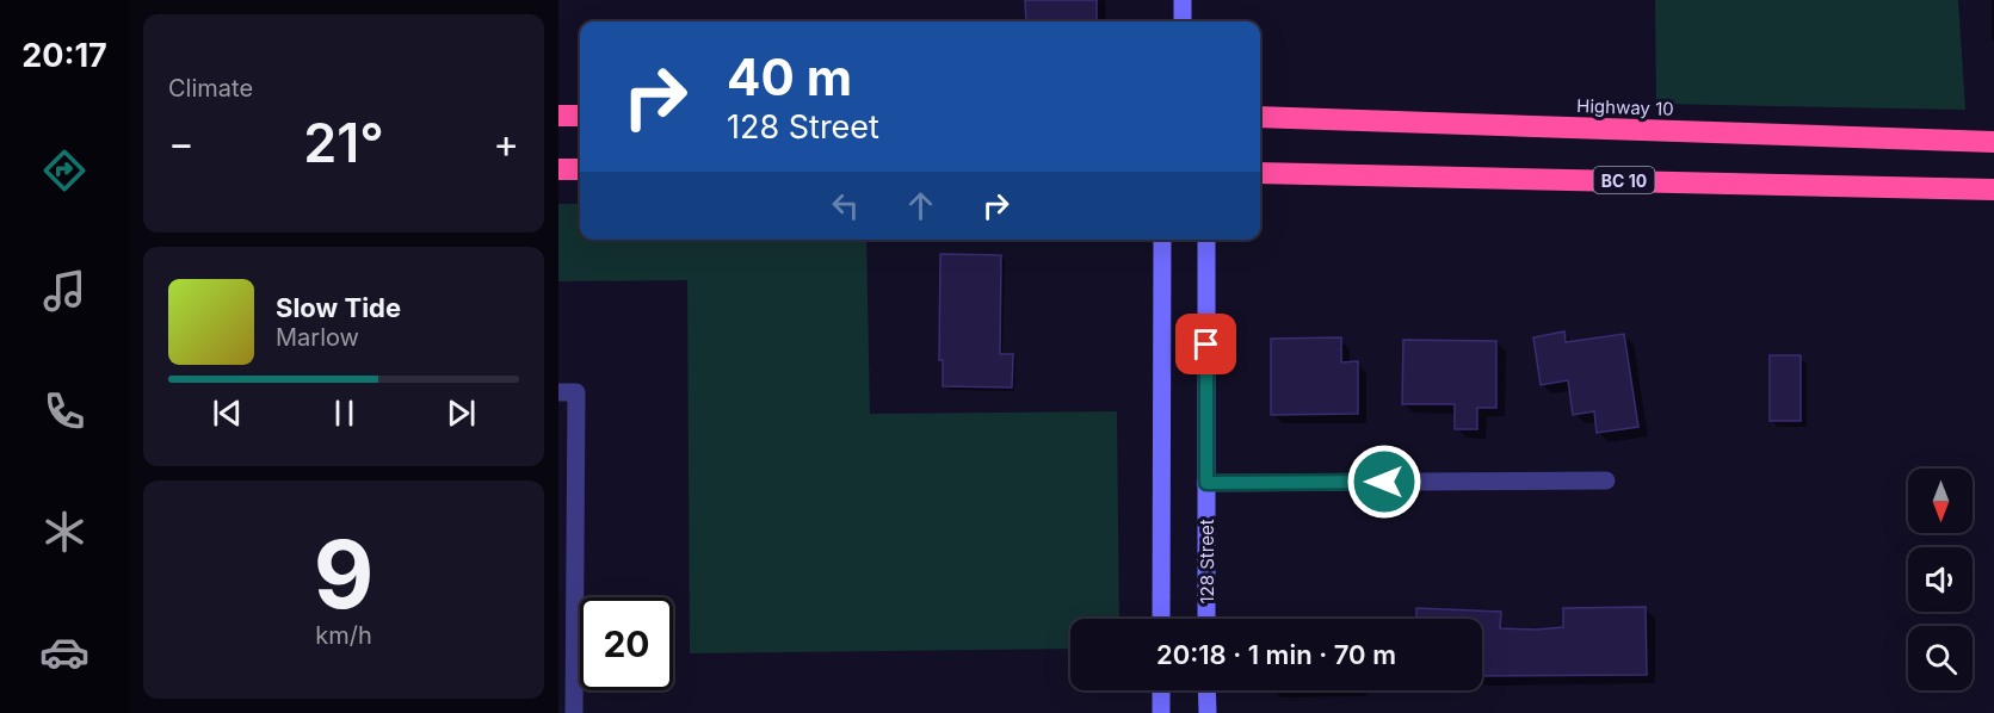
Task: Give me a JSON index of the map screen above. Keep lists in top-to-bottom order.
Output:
{
  "streets": {
    "highway": ["Highway 10", "BC 10"],
    "main road": ["128 Street"]
  },
  "north": "bottom",
  "page": {
    "tabs": "20:17",
    "tile": [
      "Climate",
      ["9", "km/h"]
    ],
    "turn": ["40 m", "128 Street"],
    "heat": ["−", "21°", "+"],
    "song": ["Slow Tide", "Marlow"],
    "limit": "20",
    "trip": "20:18 · 1 min · 70 m"
  }
}
